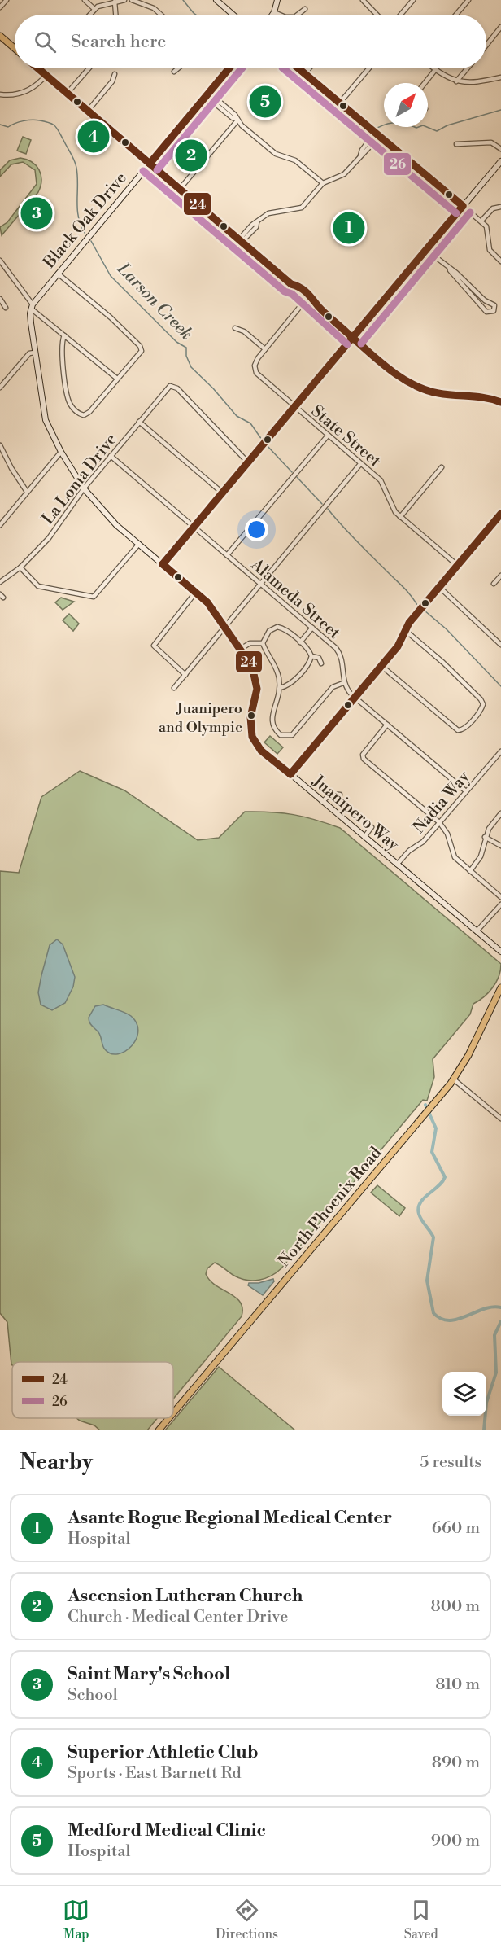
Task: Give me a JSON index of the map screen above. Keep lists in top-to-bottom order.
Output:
{
  "streets": {
    "main road": ["North Phoenix Road"],
    "street": [
      "Black Oak Drive",
      "State Street",
      "La Loma Drive",
      "Alameda Street",
      "Nadia Way",
      "Juanipero Way"
    ]
  },
  "crossings": [
    ["Black Oak Drive", "Juanipero Way"],
    ["La Loma Drive", "Alameda Street"],
    ["La Loma Drive", "Juanipero Way"],
    ["Nadia Way", "Juanipero Way"]
  ],
  "water": ["Larson Creek"],
  "places": ["Juanipero and Olympic"],
  "lines": ["transit line 24", "transit line 26"],
  "legend": ["24", "26"],
  "north": "top right",
  "page": {
    "search": "Search here",
    "pins": [
      "5",
      "4",
      "2",
      "3",
      "1"
    ],
    "heading": ["Nearby", "5 results"],
    "list": [
      {
        "mark": "1",
        "name": "Asante Rogue Regional Medical Center",
        "note": "Hospital",
        "value": "660 m"
      },
      {
        "mark": "2",
        "name": "Ascension Lutheran Church",
        "note": "Church · Medical Center Drive",
        "value": "800 m"
      },
      {
        "mark": "3",
        "name": "Saint Mary's School",
        "note": "School",
        "value": "810 m"
      },
      {
        "mark": "4",
        "name": "Superior Athletic Club",
        "note": "Sports · East Barnett Rd",
        "value": "890 m"
      },
      {
        "mark": "5",
        "name": "Medford Medical Clinic",
        "note": "Hospital",
        "value": "900 m"
      }
    ],
    "nav": ["Map", "Directions", "Saved"]
  }
}
